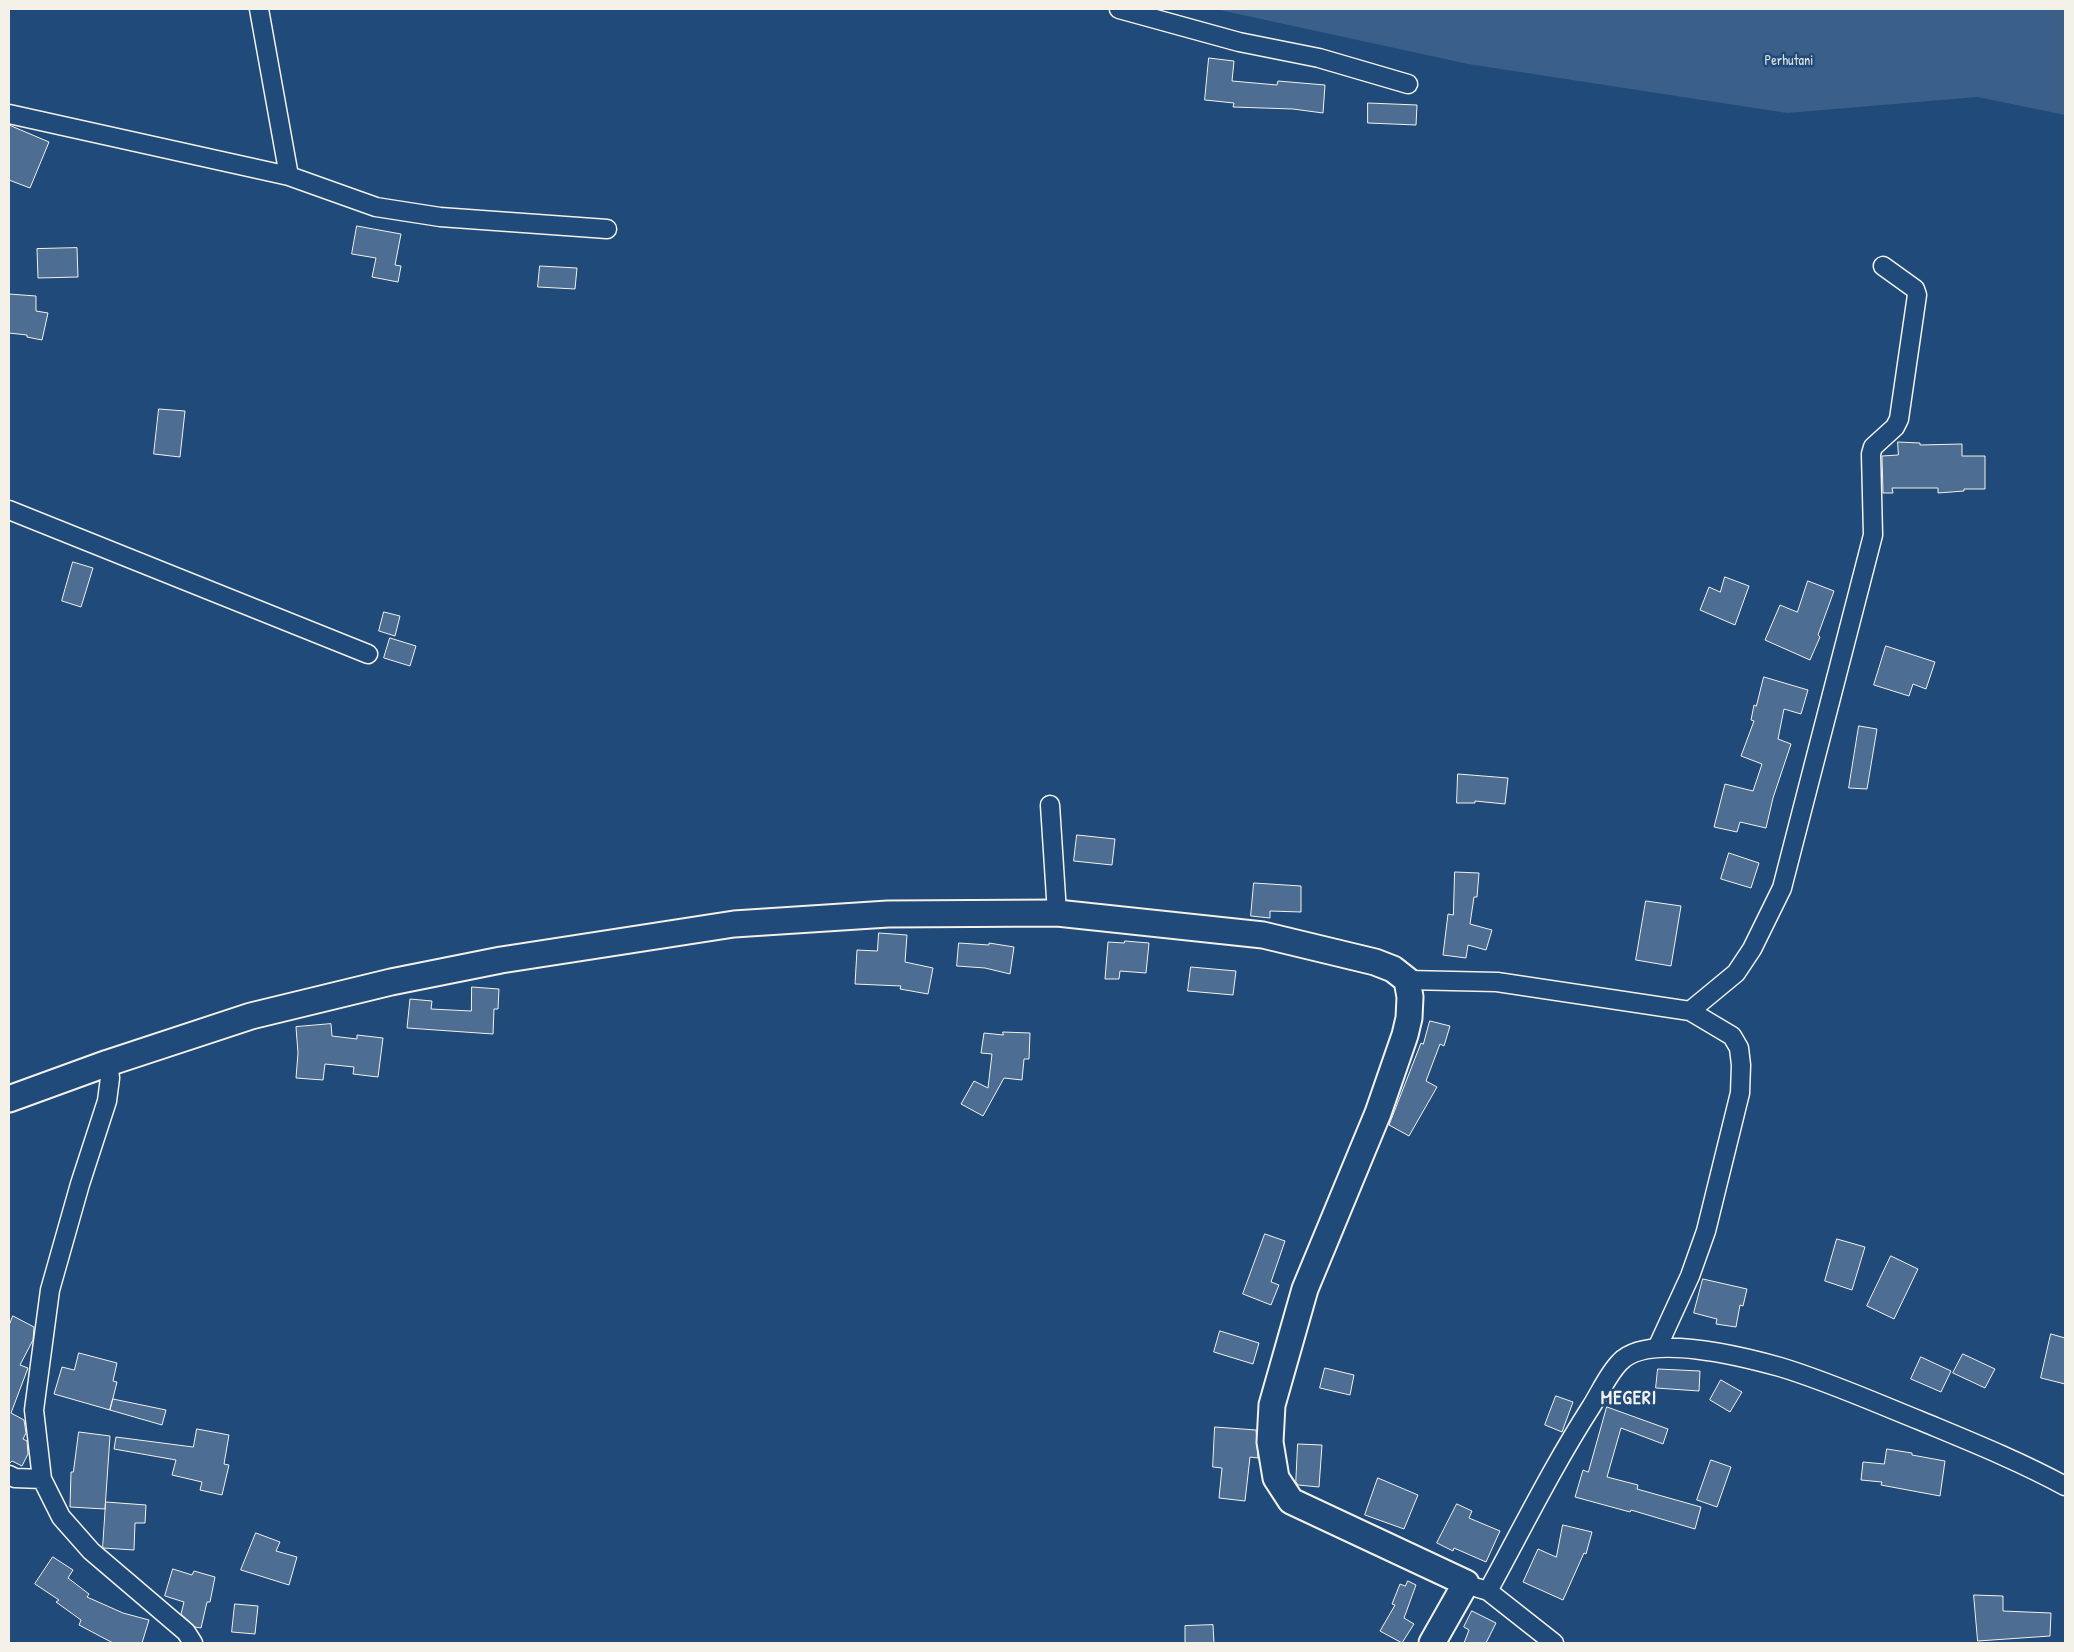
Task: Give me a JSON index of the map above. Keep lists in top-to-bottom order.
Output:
{
  "districts": ["MEGERI"],
  "parks": ["Perhutani"]
}
